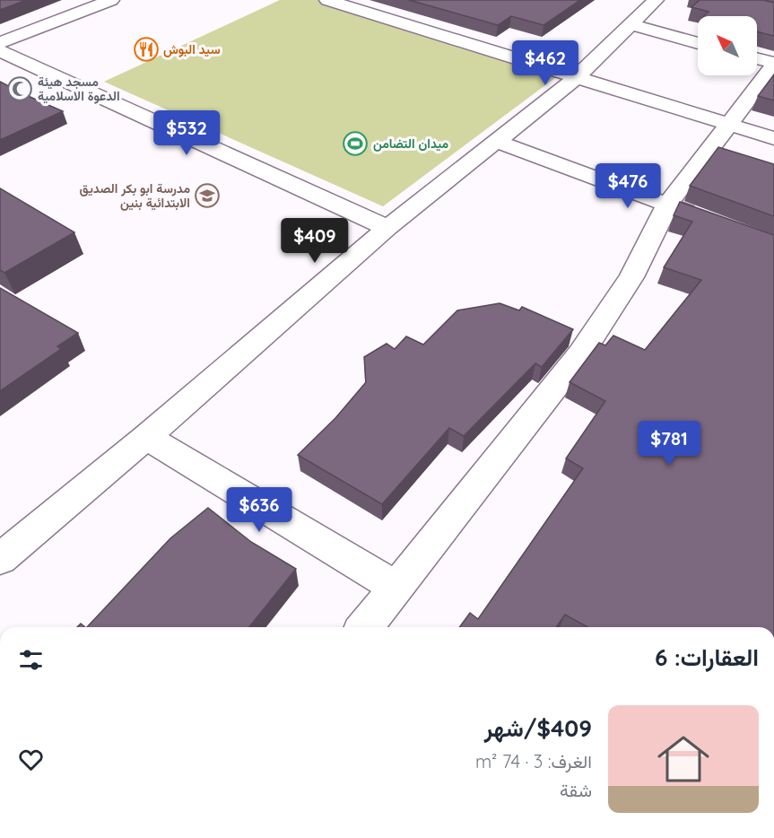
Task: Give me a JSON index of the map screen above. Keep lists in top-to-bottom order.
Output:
{
  "places": {
    "restaurant": ["سيد البوش"],
    "mosque": ["مسجد هيئة الدعوة الاسلامية"],
    "sports": ["ميدان التضامن"],
    "school or university": ["مدرسة ابو بكر الصديق الابتدائية بنين"]
  },
  "north": "top left",
  "page": {
    "price": [
      "$462",
      "$532",
      "$476",
      "$409",
      "$781",
      "$636"
    ],
    "heading": "العقارات: 6",
    "list": [
      {
        "name": "$409/شهر",
        "note": "الغرف: 3 · 74 m² · شقة"
      }
    ]
  }
}
